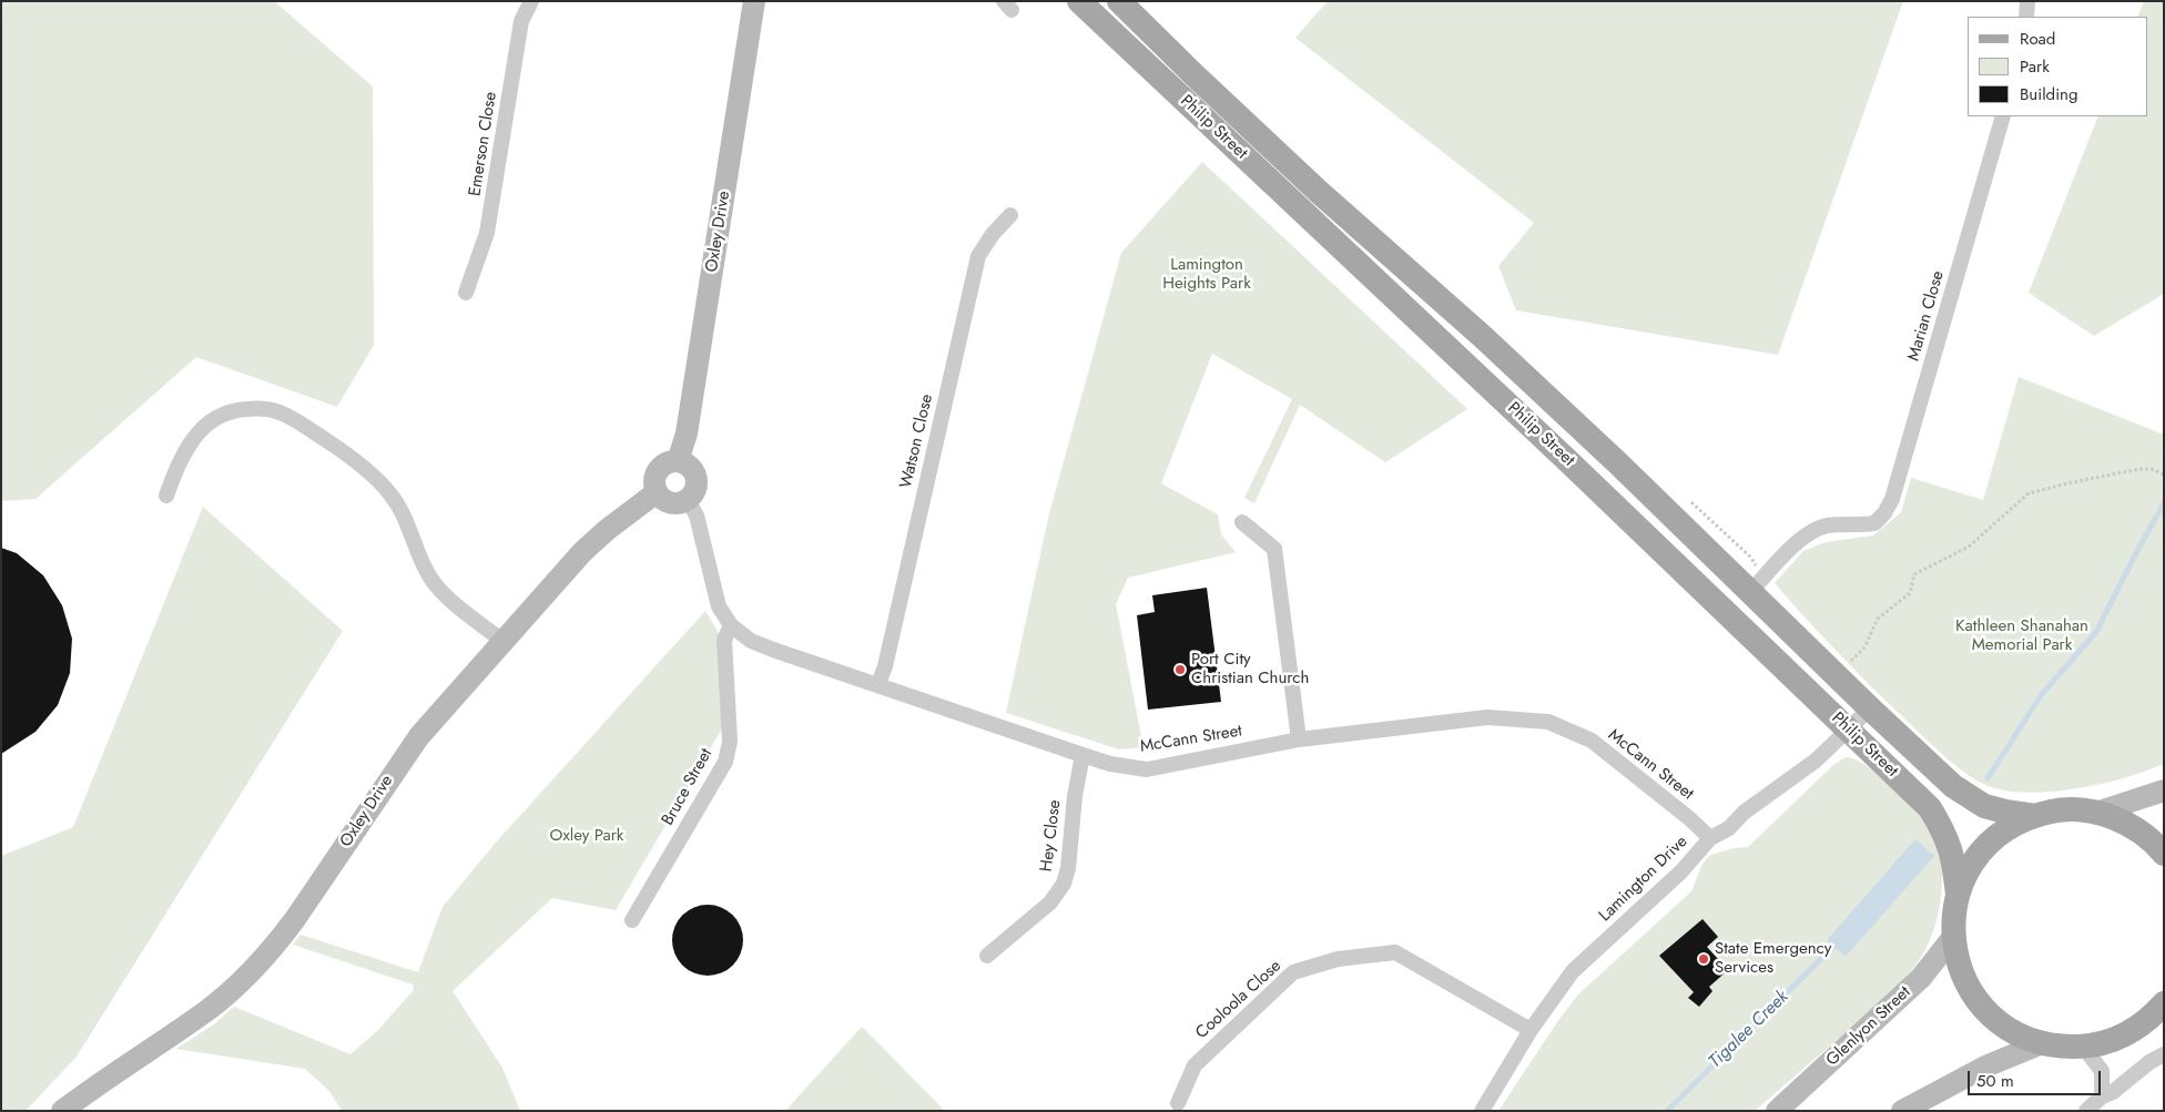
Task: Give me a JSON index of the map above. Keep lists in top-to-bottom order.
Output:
{
  "streets": {
    "main road": ["Philip Street"],
    "street": [
      "Emerson Close",
      "Oxley Drive",
      "Marian Close",
      "Watson Close",
      "McCann Street",
      "Bruce Street",
      "Hey Close",
      "Lamington Drive",
      "Cooloola Close",
      "Glenlyon Street"
    ]
  },
  "crossings": [
    ["Philip Street", "Marian Close"],
    ["Philip Street", "Lamington Drive"],
    ["Oxley Drive", "McCann Street"],
    ["Watson Close", "McCann Street"],
    ["McCann Street", "Bruce Street"],
    ["McCann Street", "Hey Close"],
    ["McCann Street", "Lamington Drive"],
    ["Lamington Drive", "Cooloola Close"]
  ],
  "water": ["Tigalee Creek"],
  "parks": ["Lamington Heights Park", "Kathleen Shanahan Memorial Park", "Oxley Park"],
  "places": ["Port City Christian Church", "State Emergency Services"],
  "legend": ["Road", "Park", "Building"],
  "scale_bar": "50 m"
}
